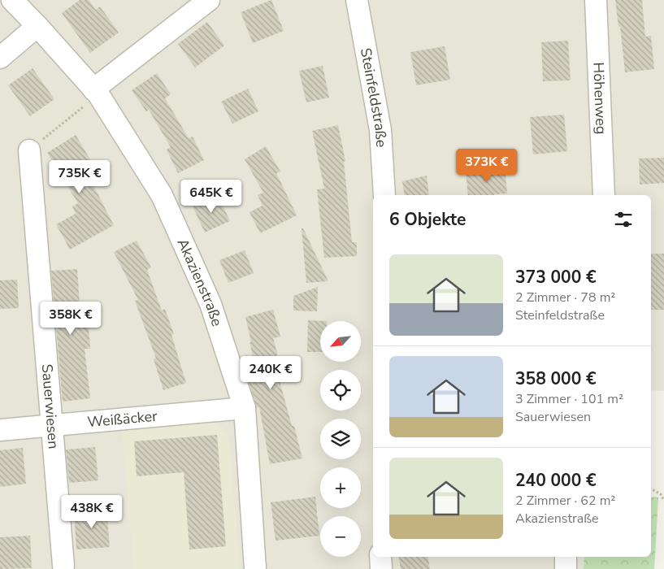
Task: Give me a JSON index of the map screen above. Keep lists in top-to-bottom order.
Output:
{
  "streets": {
    "street": [
      "Steinfeldstraße",
      "Höhenweg",
      "Akazienstraße",
      "Sauerwiesen",
      "Weißäcker"
    ]
  },
  "crossings": [
    ["Akazienstraße", "Weißäcker"],
    ["Sauerwiesen", "Weißäcker"]
  ],
  "north": "bottom left",
  "page": {
    "price": [
      "373K €",
      "735K €",
      "645K €",
      "358K €",
      "240K €",
      "438K €"
    ],
    "heading": "6 Objekte",
    "list": [
      {
        "name": "373 000 €",
        "note": "2 Zimmer · 78 m² · Steinfeldstraße"
      },
      {
        "name": "358 000 €",
        "note": "3 Zimmer · 101 m² · Sauerwiesen"
      },
      {
        "name": "240 000 €",
        "note": "2 Zimmer · 62 m² · Akazienstraße"
      }
    ],
    "map_buttons": ["+", "−"]
  }
}
